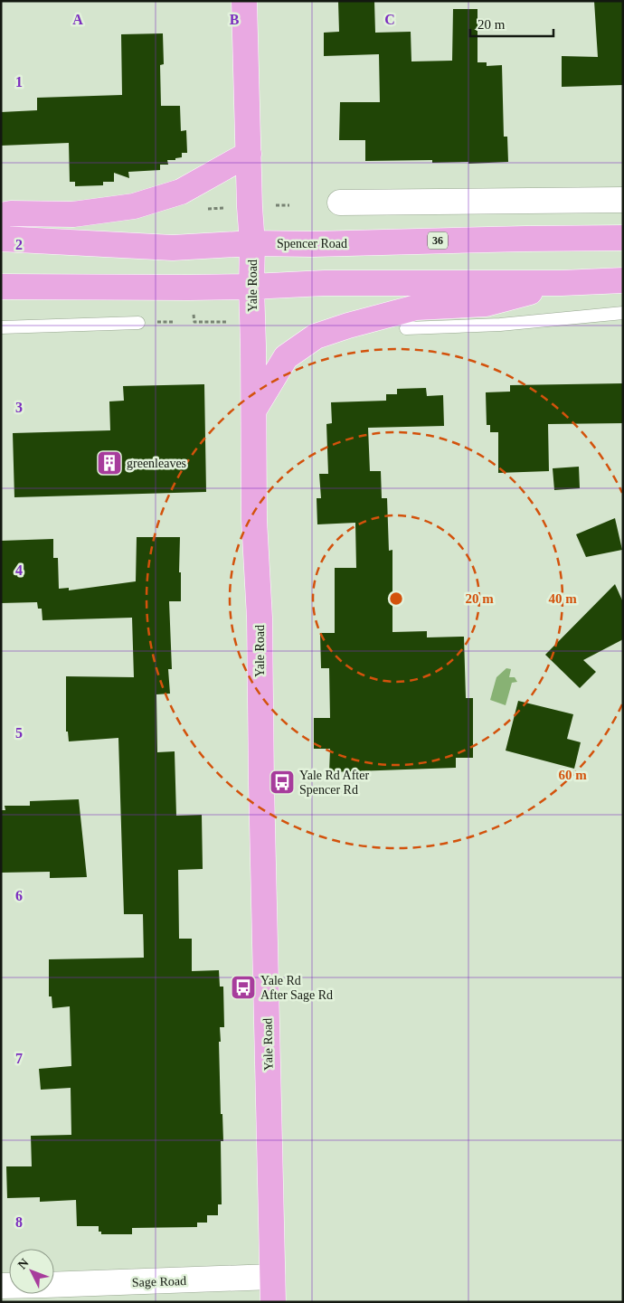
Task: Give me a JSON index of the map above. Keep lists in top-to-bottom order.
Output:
{
  "streets": {
    "main road": ["36", "Spencer Road", "Yale Road"],
    "street": ["Sage Road"]
  },
  "crossings": [
    ["Spencer Road", "Yale Road"],
    ["Yale Road", "Sage Road"]
  ],
  "places": {
    "building": ["greenleaves"],
    "bus stop": ["Yale Rd After Spencer Rd", "Yale Rd After Sage Rd"]
  },
  "scale_bar": "20 m",
  "north": "top left",
  "grid": {
    "columns": ["A", "B", "C"],
    "rows": [
      "1",
      "2",
      "3",
      "4",
      "5",
      "6",
      "7",
      "8"
    ]
  },
  "rings": ["20 m", "40 m", "60 m"]
}
